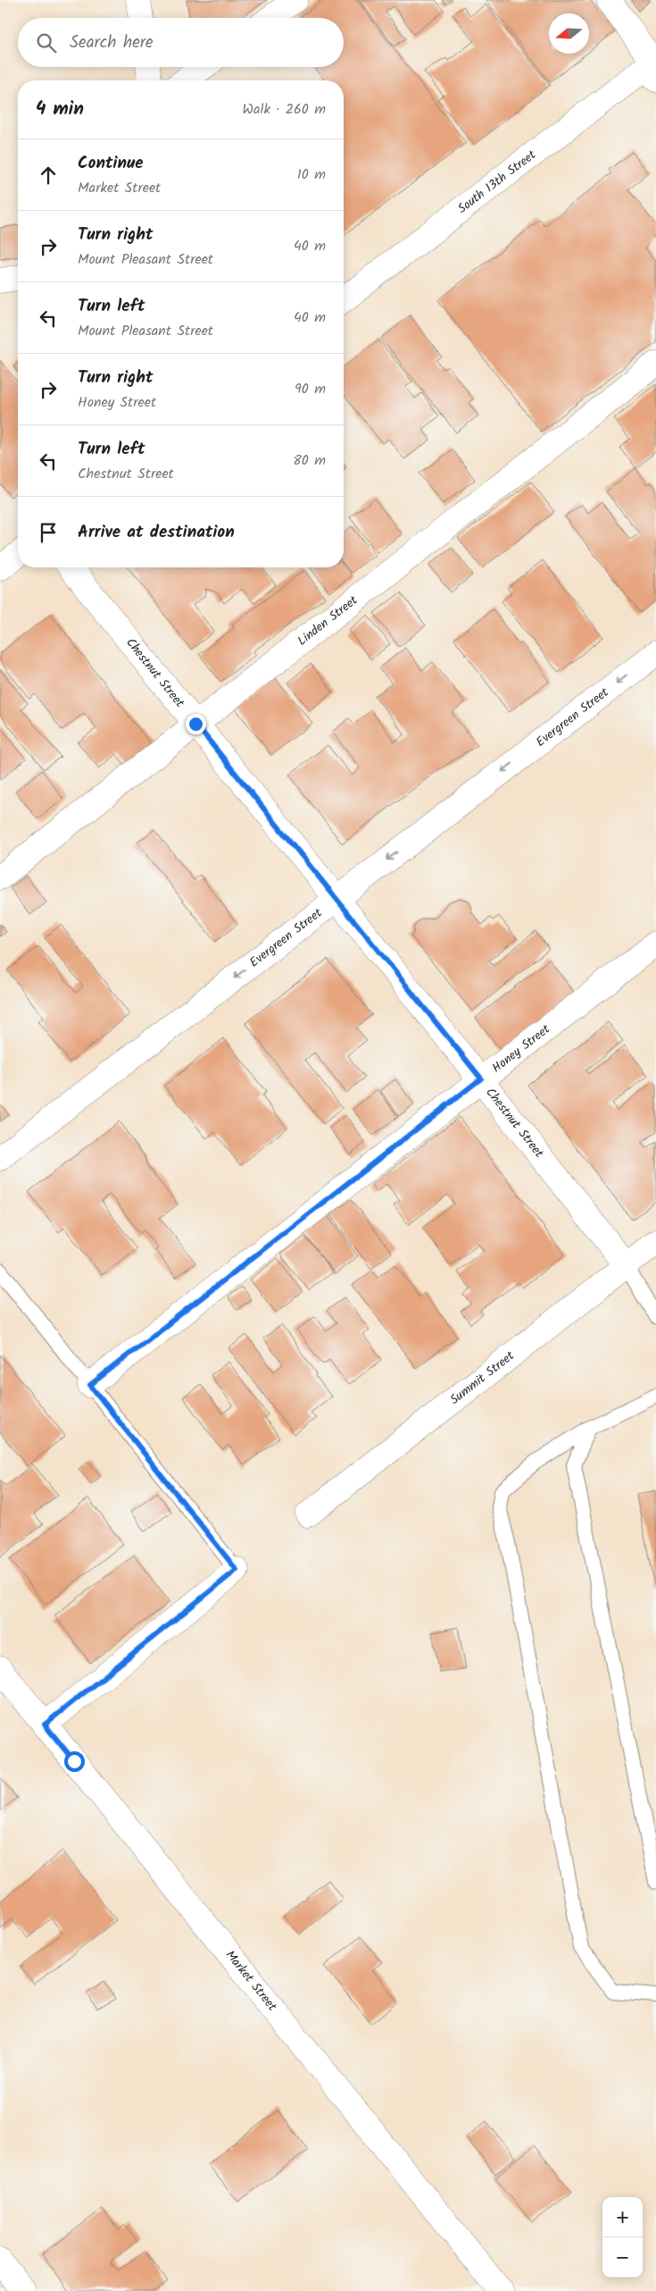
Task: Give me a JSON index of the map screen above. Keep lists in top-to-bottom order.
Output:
{
  "streets": {
    "street": [
      "South 13th Street",
      "Linden Street",
      "Chestnut Street",
      "Evergreen Street",
      "Honey Street",
      "Summit Street",
      "Market Street"
    ]
  },
  "crossings": [
    ["Linden Street", "Chestnut Street"],
    ["Chestnut Street", "Evergreen Street"],
    ["Chestnut Street", "Honey Street"],
    ["Chestnut Street", "Summit Street"]
  ],
  "one_way": ["Evergreen Street"],
  "north": "left",
  "page": {
    "search": "Search here",
    "heading": ["4 min", "Walk · 260 m"],
    "list": [
      ["Continue", "Market Street", "10 m"],
      ["Turn right", "Mount Pleasant Street", "40 m"],
      ["Turn left", "Mount Pleasant Street", "40 m"],
      ["Turn right", "Honey Street", "90 m"],
      ["Turn left", "Chestnut Street", "80 m"],
      "Arrive at destination"
    ],
    "map_buttons": ["+", "−"]
  }
}
